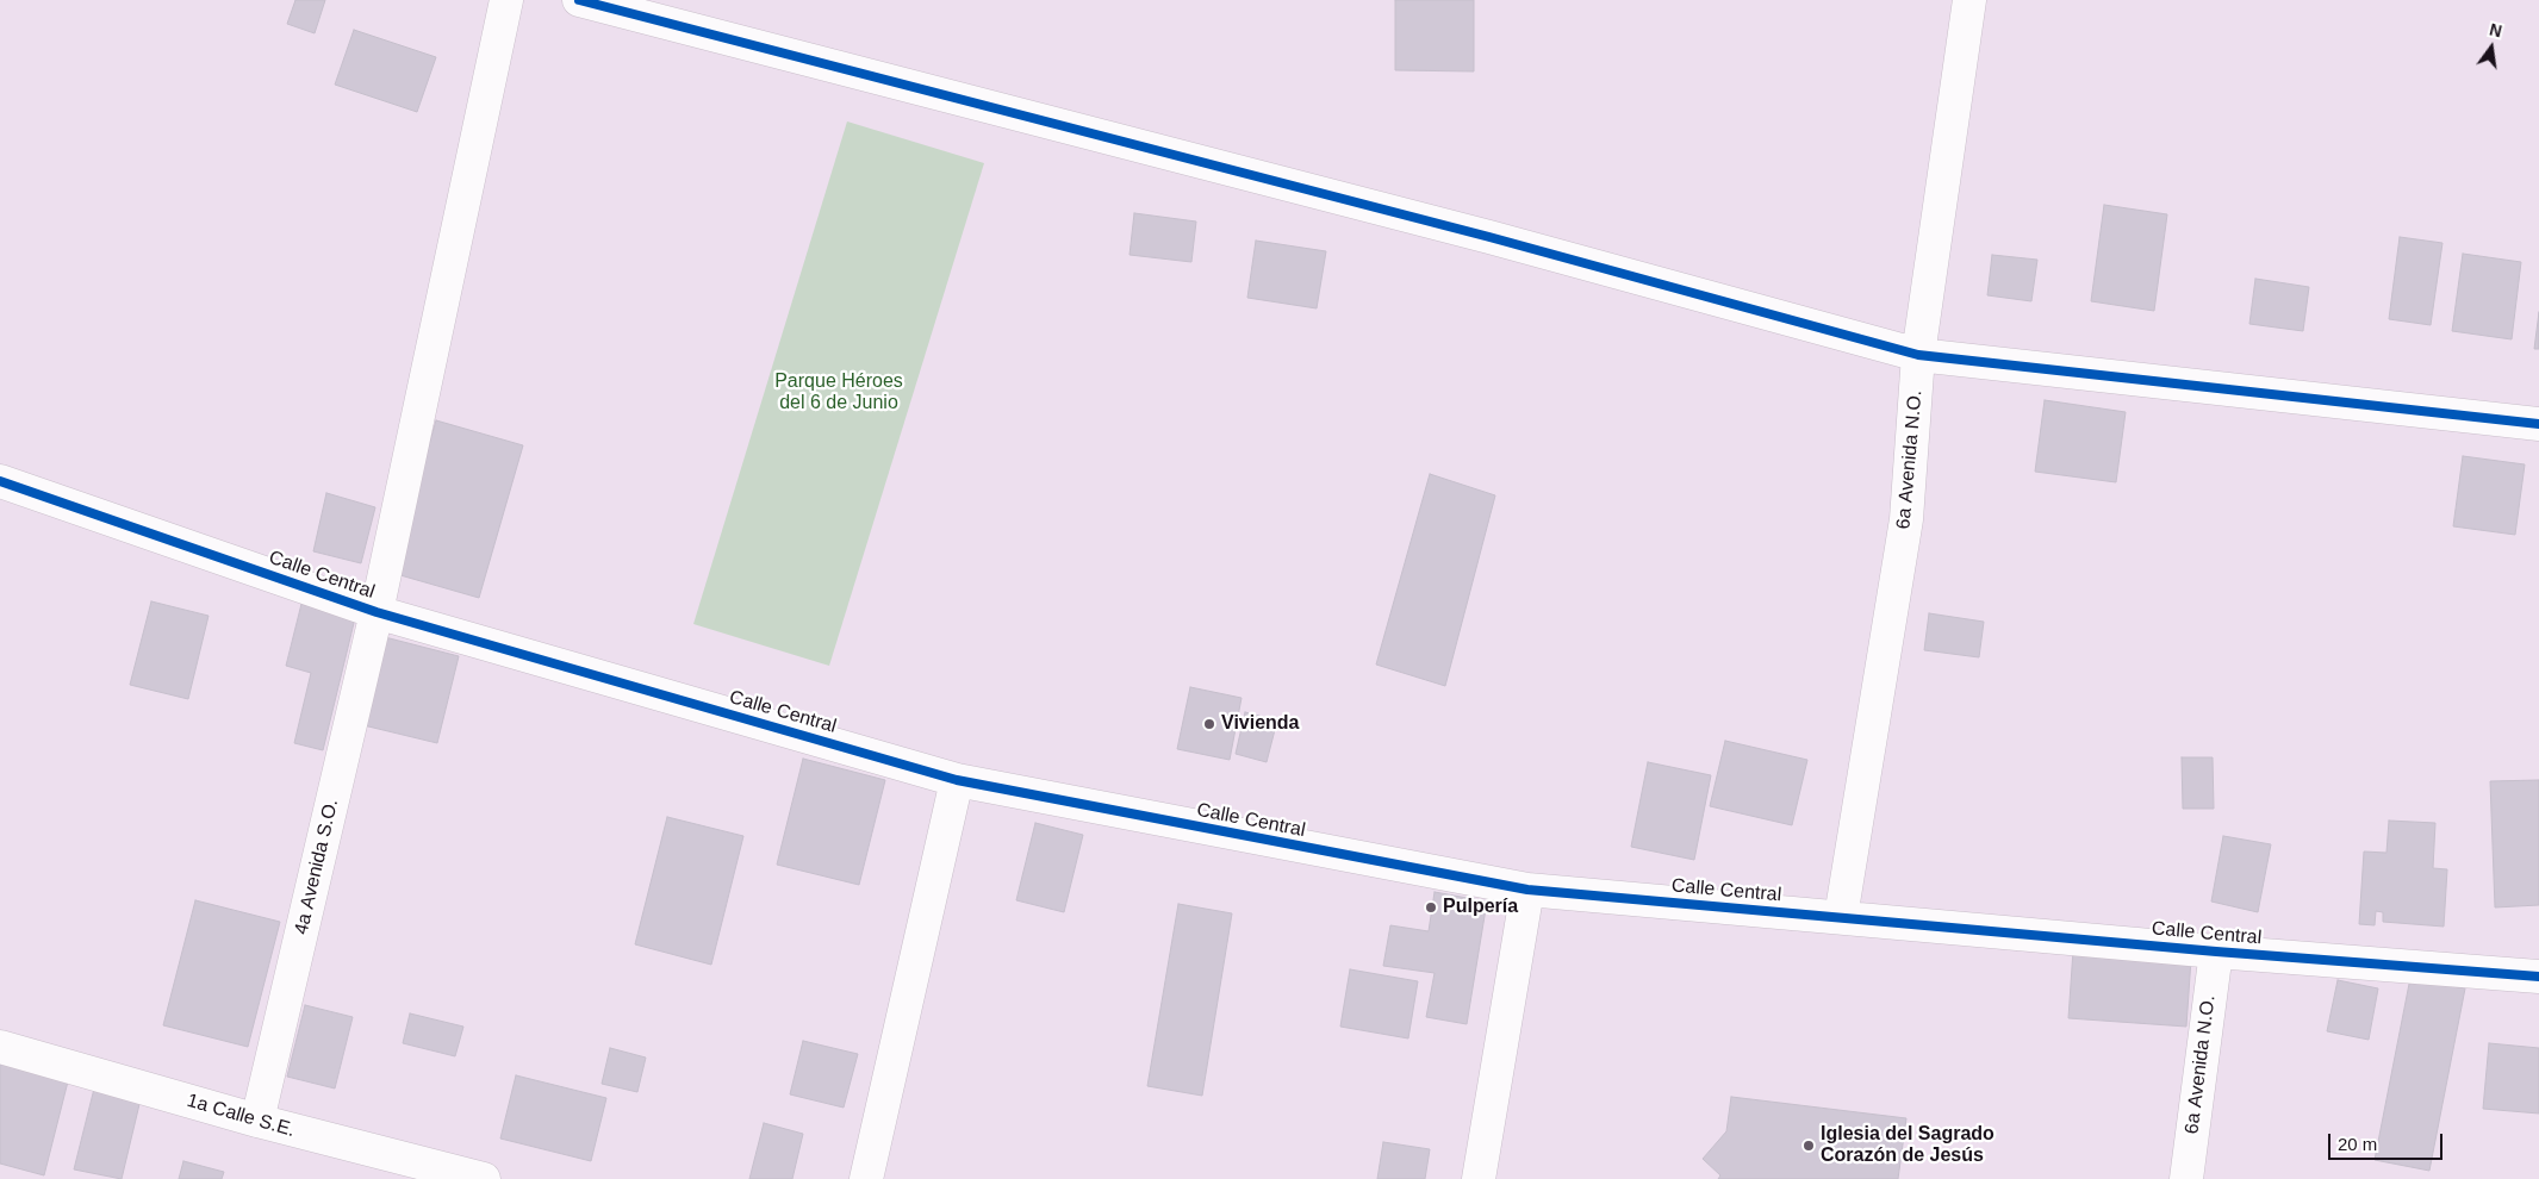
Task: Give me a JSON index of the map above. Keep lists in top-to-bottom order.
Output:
{
  "streets": {
    "street": [
      "6a Avenida N.O.",
      "Calle Central",
      "4a Avenida S.O.",
      "1a Calle S.E."
    ]
  },
  "crossings": [
    ["6a Avenida N.O.", "Calle Central"],
    ["Calle Central", "4a Avenida S.O."],
    ["4a Avenida S.O.", "1a Calle S.E."]
  ],
  "parks": ["Parque Héroes del 6 de Junio"],
  "places": ["Vivienda", "Pulpería", "Iglesia del Sagrado Corazón de Jesús"],
  "scale_bar": "20 m",
  "north": "top"
}
